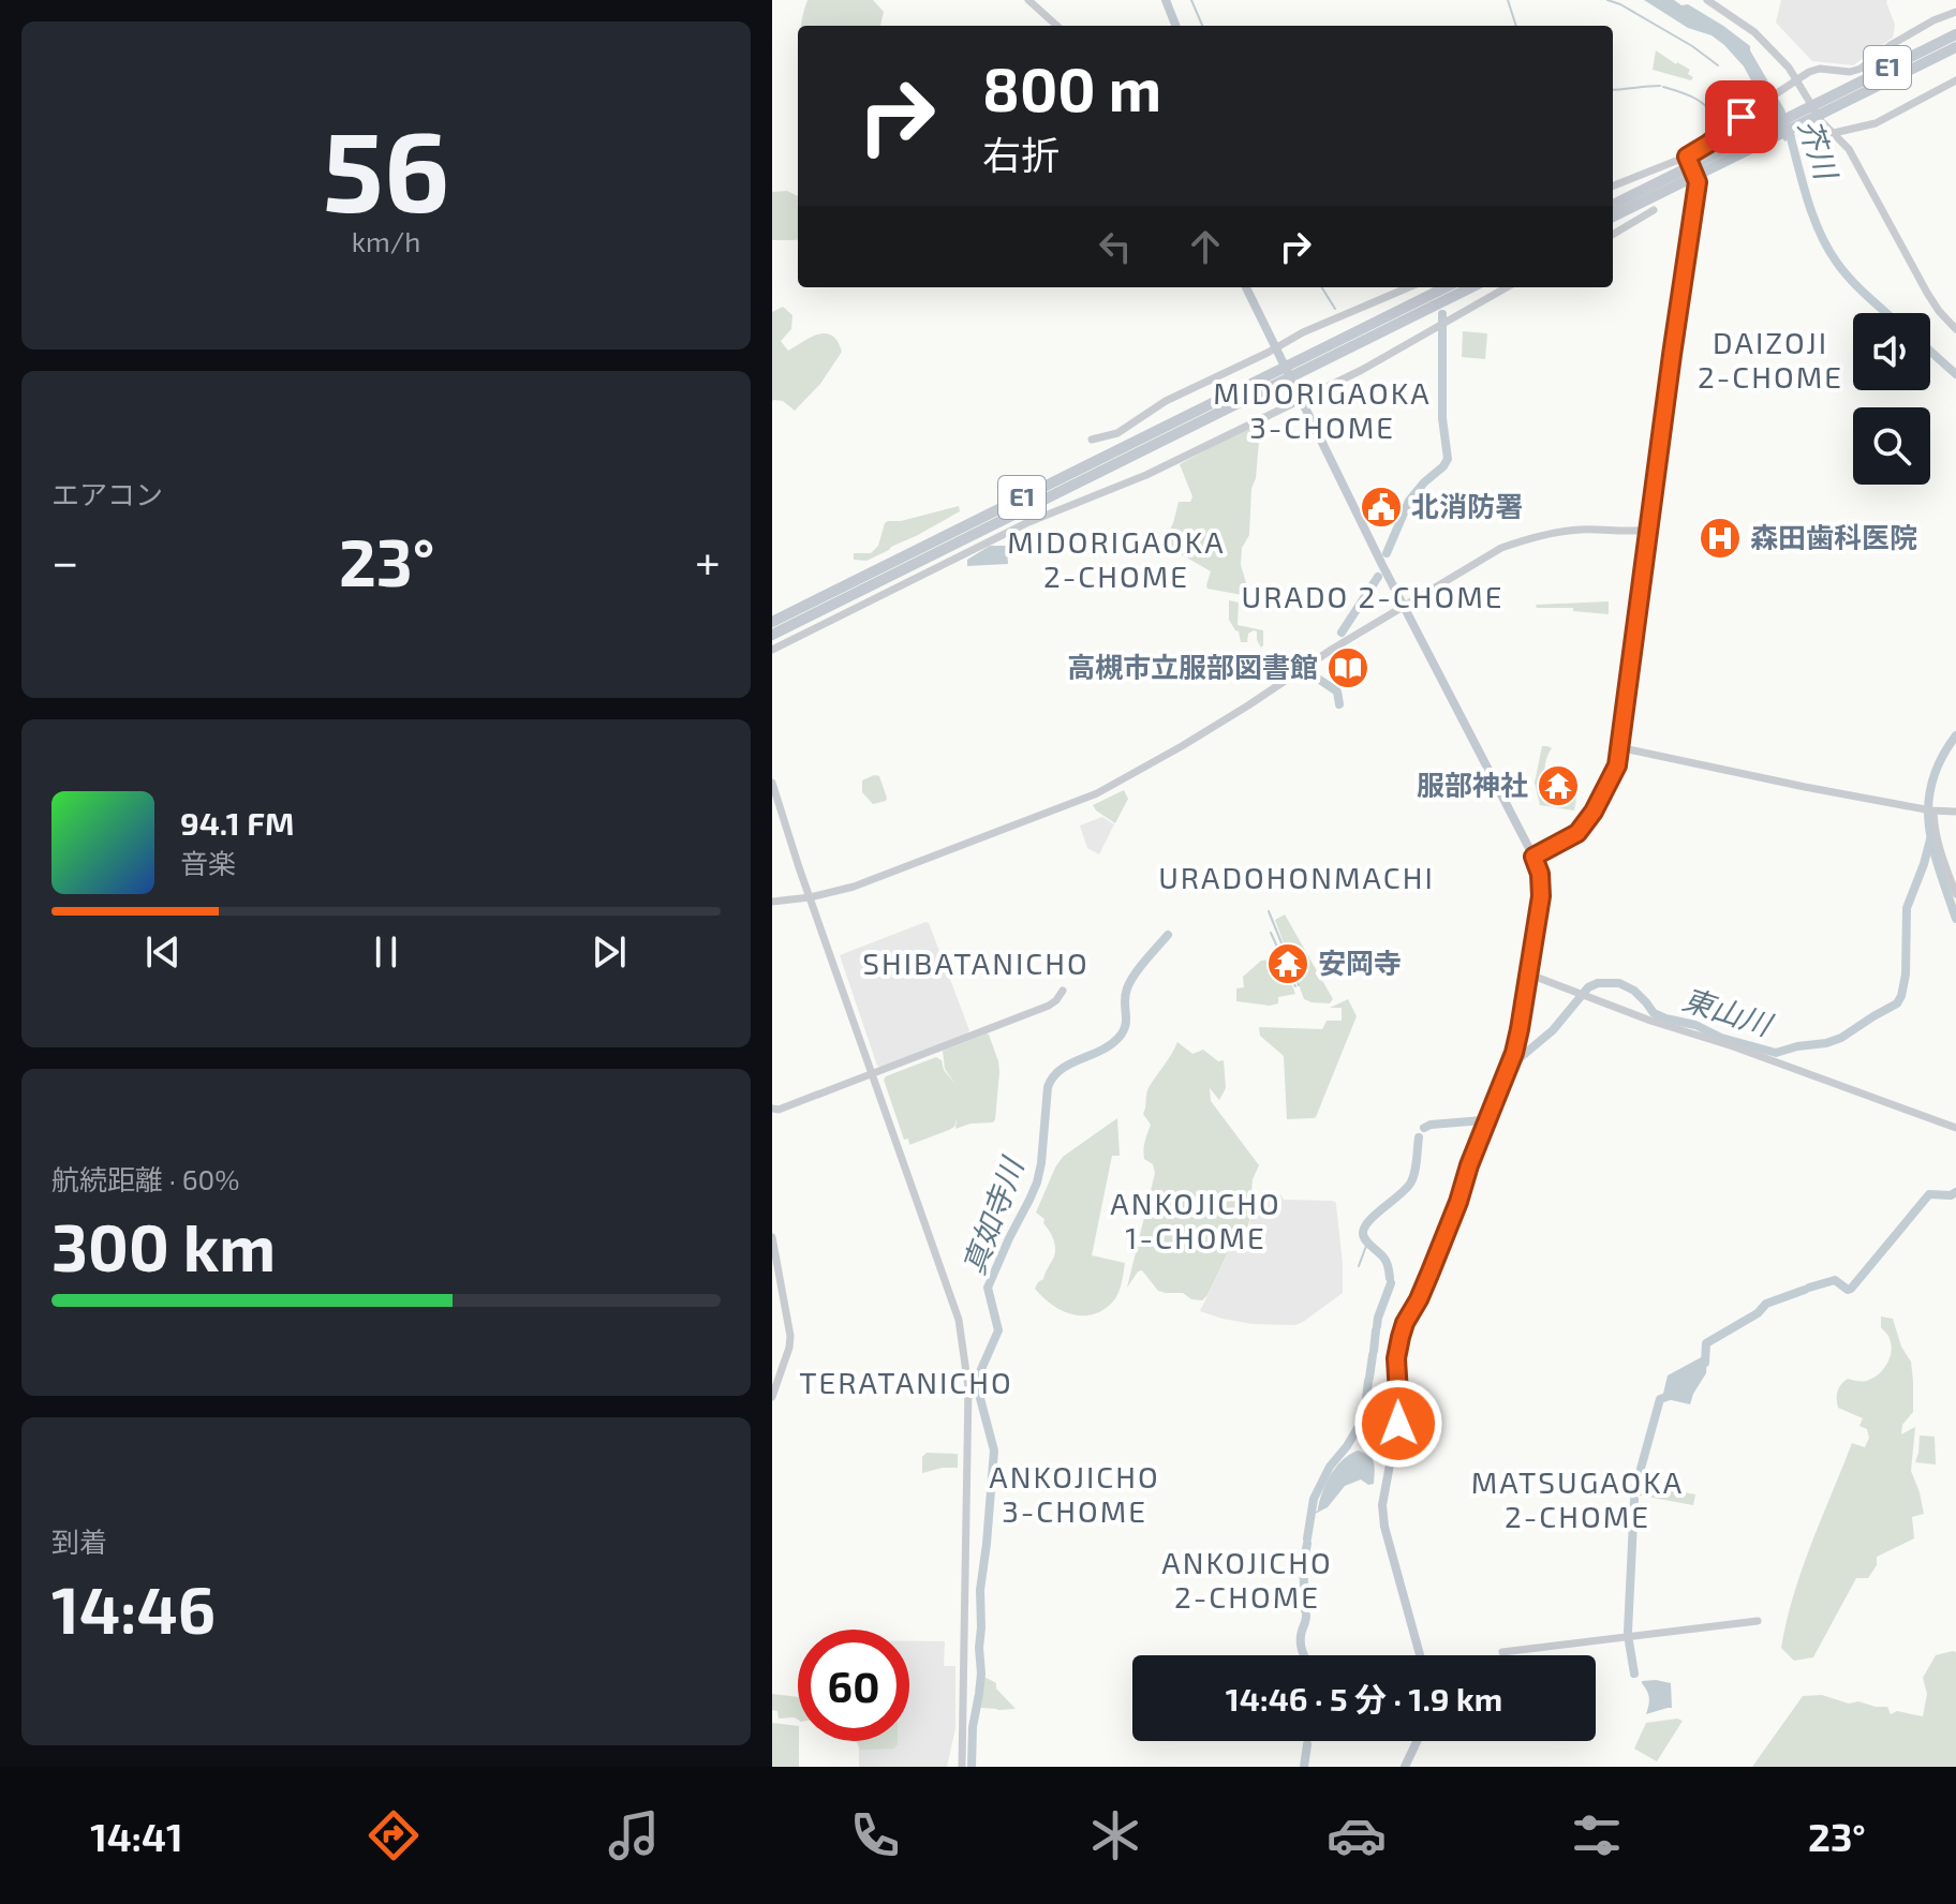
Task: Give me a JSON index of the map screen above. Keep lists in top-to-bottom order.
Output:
{
  "streets": {
    "highway": ["E1"]
  },
  "districts": [
    "DAIZOJI 2-CHOME",
    "MIDORIGAOKA 3-CHOME",
    "MIDORIGAOKA 2-CHOME",
    "URADO 2-CHOME",
    "URADOHONMACHI",
    "SHIBATANICHO",
    "ANKOJICHO 1-CHOME",
    "TERATANICHO",
    "ANKOJICHO 3-CHOME",
    "MATSUGAOKA 2-CHOME",
    "ANKOJICHO 2-CHOME"
  ],
  "water": ["芥川", "東山川", "真如寺川"],
  "places": {
    "public building": ["北消防署"],
    "hospital": ["森田歯科医院"],
    "library": ["高槻市立服部図書館"],
    "temple": ["服部神社", "安岡寺"]
  },
  "page": {
    "tile": [
      ["56", "km/h"],
      "エアコン",
      ["航続距離 · 60%", "300 km"],
      ["到着", "14:46"]
    ],
    "turn": ["800 m", "右折"],
    "heat": ["−", "23°", "+"],
    "song": ["94.1 FM", "音楽"],
    "limit": "60",
    "trip": "14:46 · 5 分 · 1.9 km",
    "tabs": ["14:41", "23°"]
  }
}
